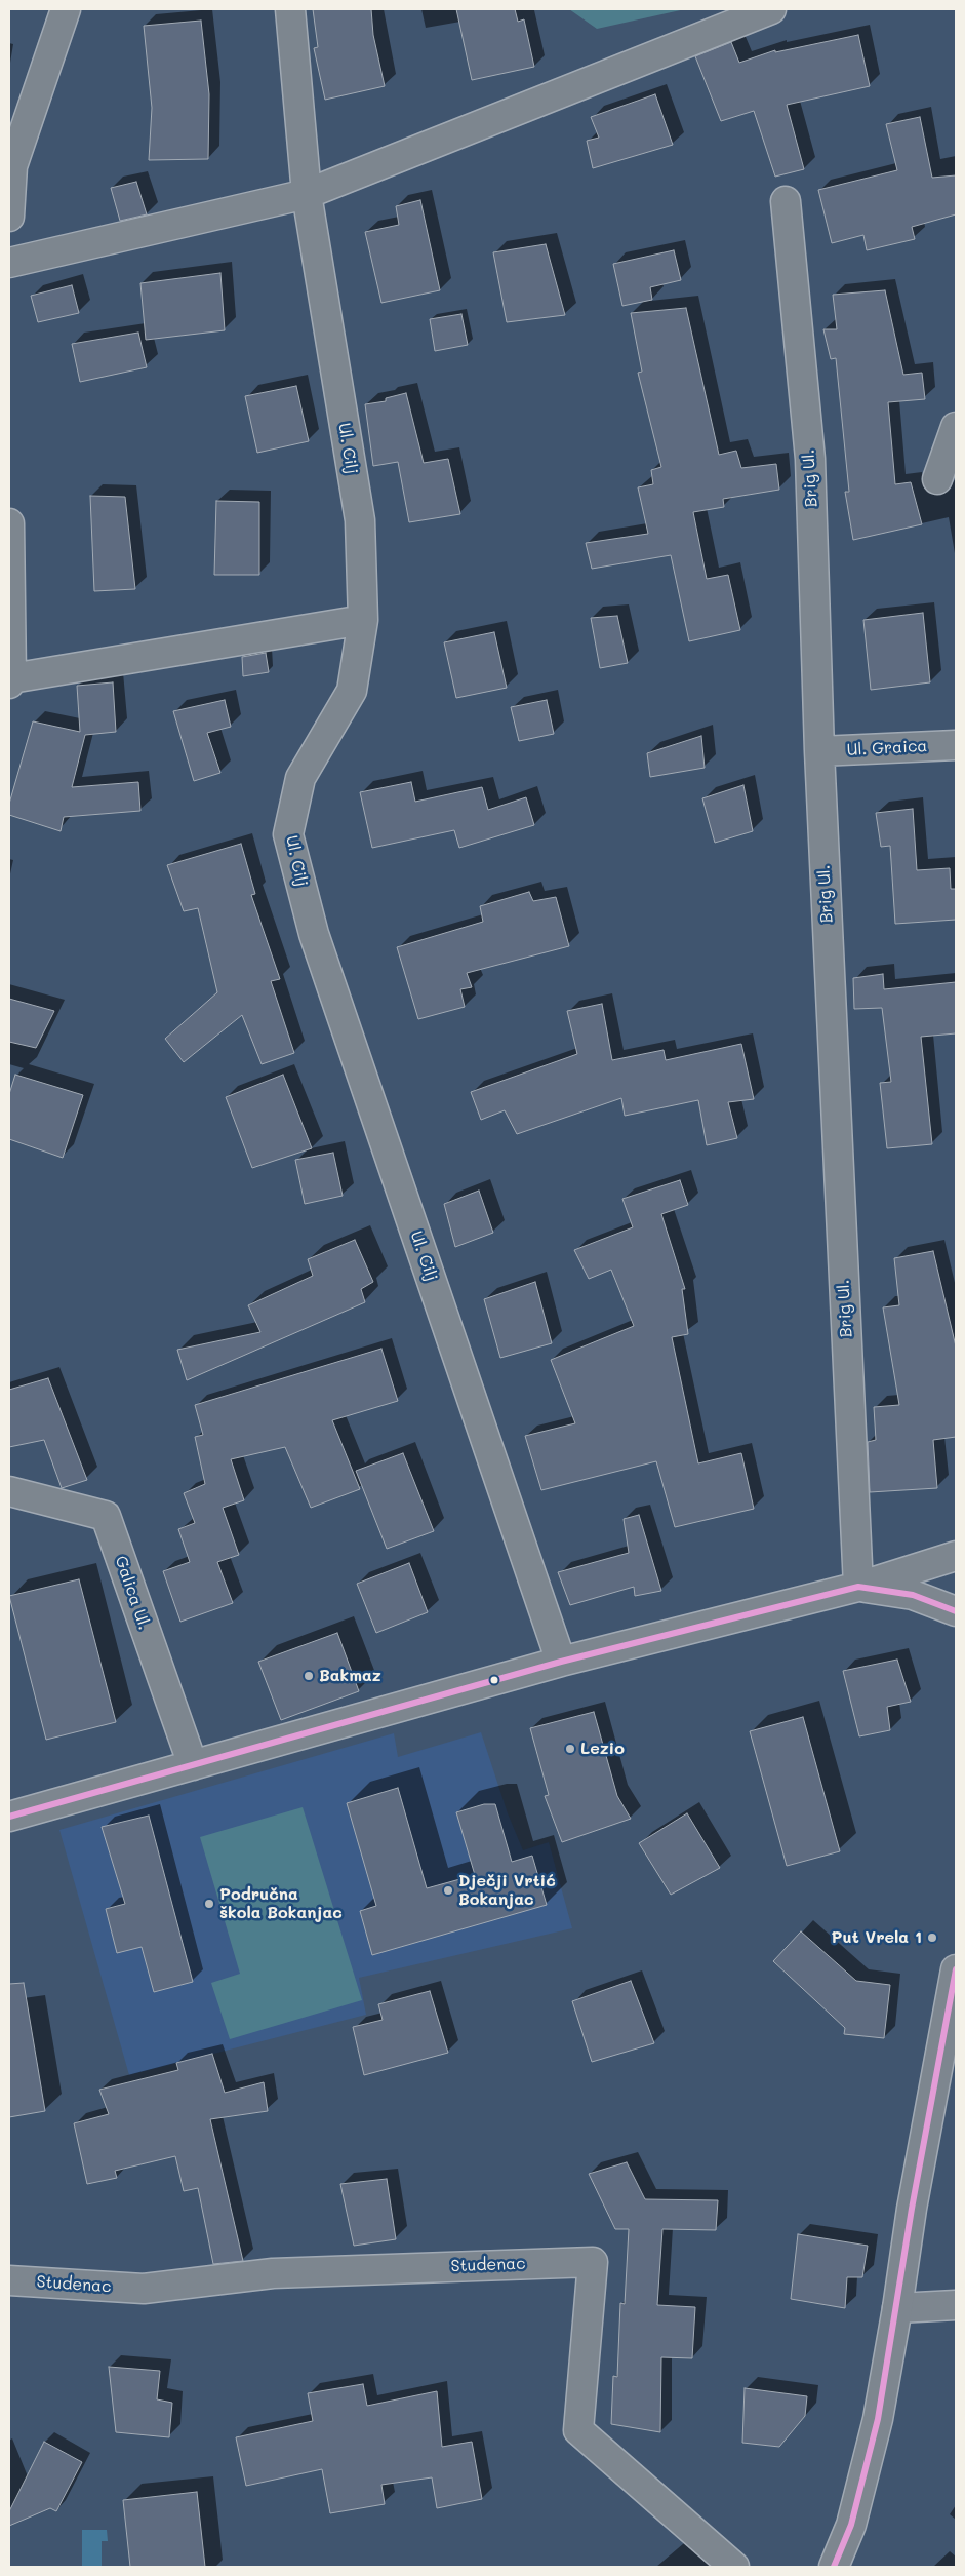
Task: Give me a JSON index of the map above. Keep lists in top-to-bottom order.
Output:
{
  "streets": {
    "street": [
      "Ul. Cilj",
      "Brig Ul.",
      "Ul. Graica",
      "Galica Ul.",
      "Studenac"
    ]
  },
  "crossings": [
    ["Brig Ul.", "Ul. Graica"]
  ],
  "places": [
    "Bakmaz",
    "Lezio",
    "Dječji Vrtić Bokanjac",
    "Područna škola Bokanjac",
    "Put Vrela 1"
  ]
}
